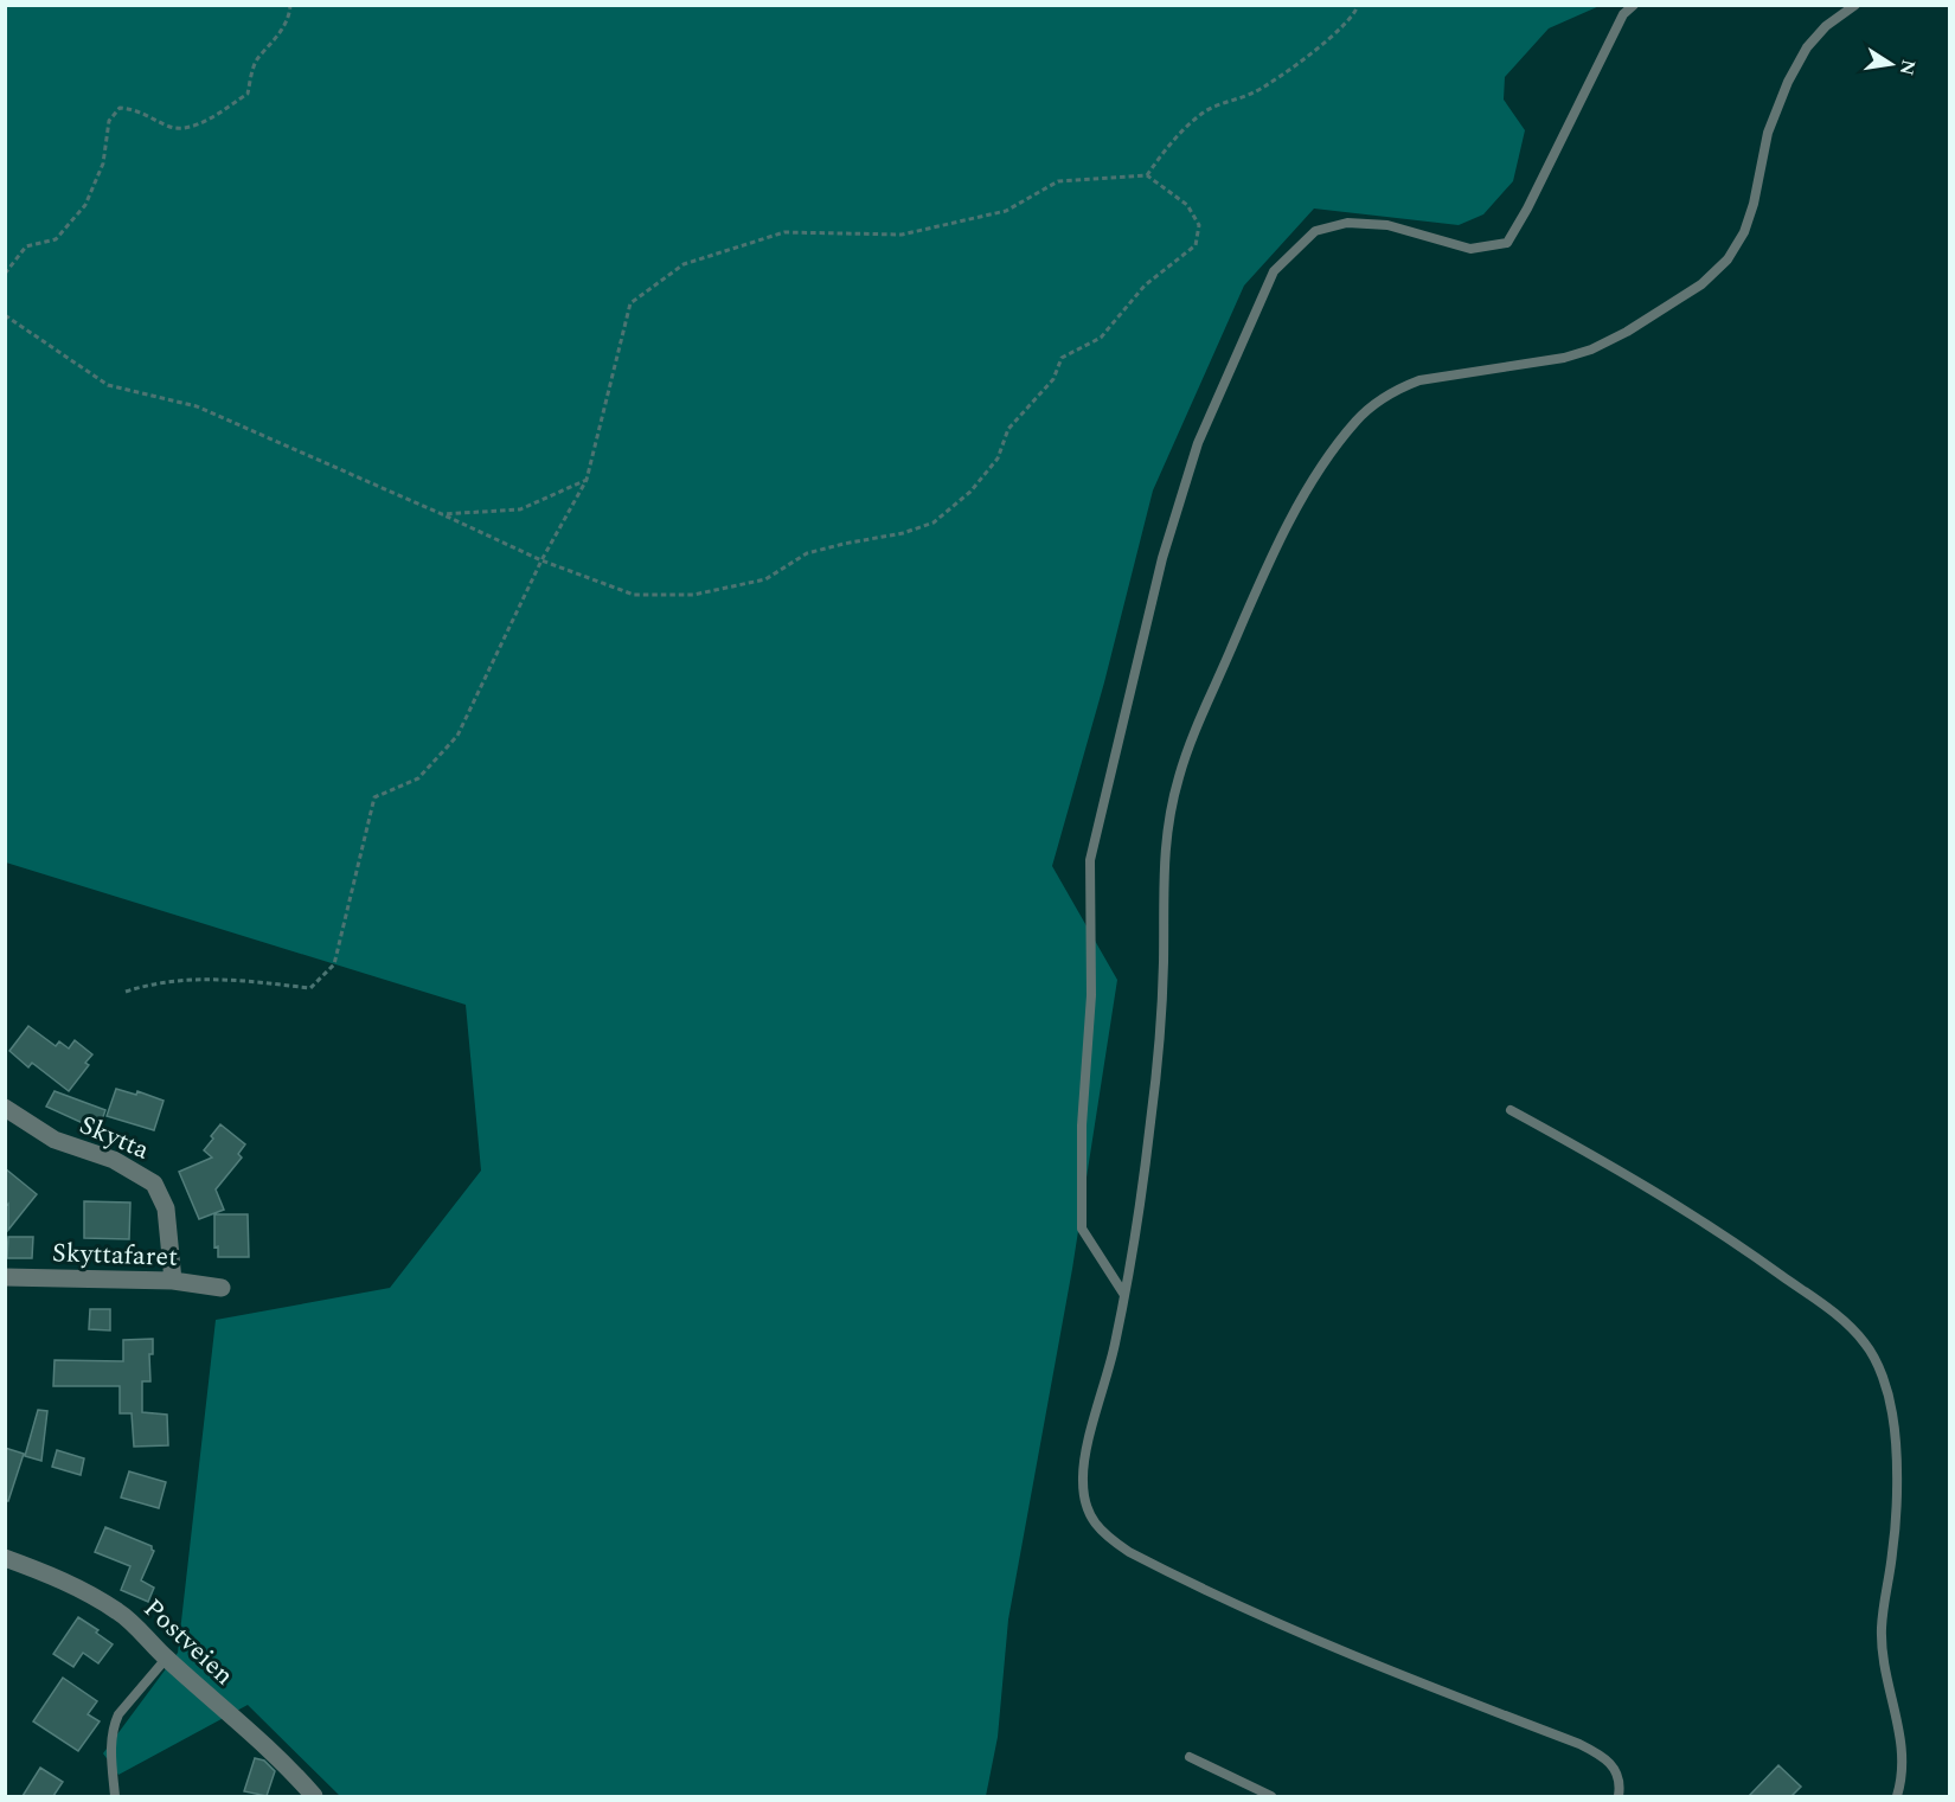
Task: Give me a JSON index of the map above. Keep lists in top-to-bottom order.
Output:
{
  "streets": {
    "street": ["Skytta", "Skyttafaret", "Postveien"]
  },
  "crossings": [
    ["Skytta", "Skyttafaret"]
  ],
  "north": "right"
}
